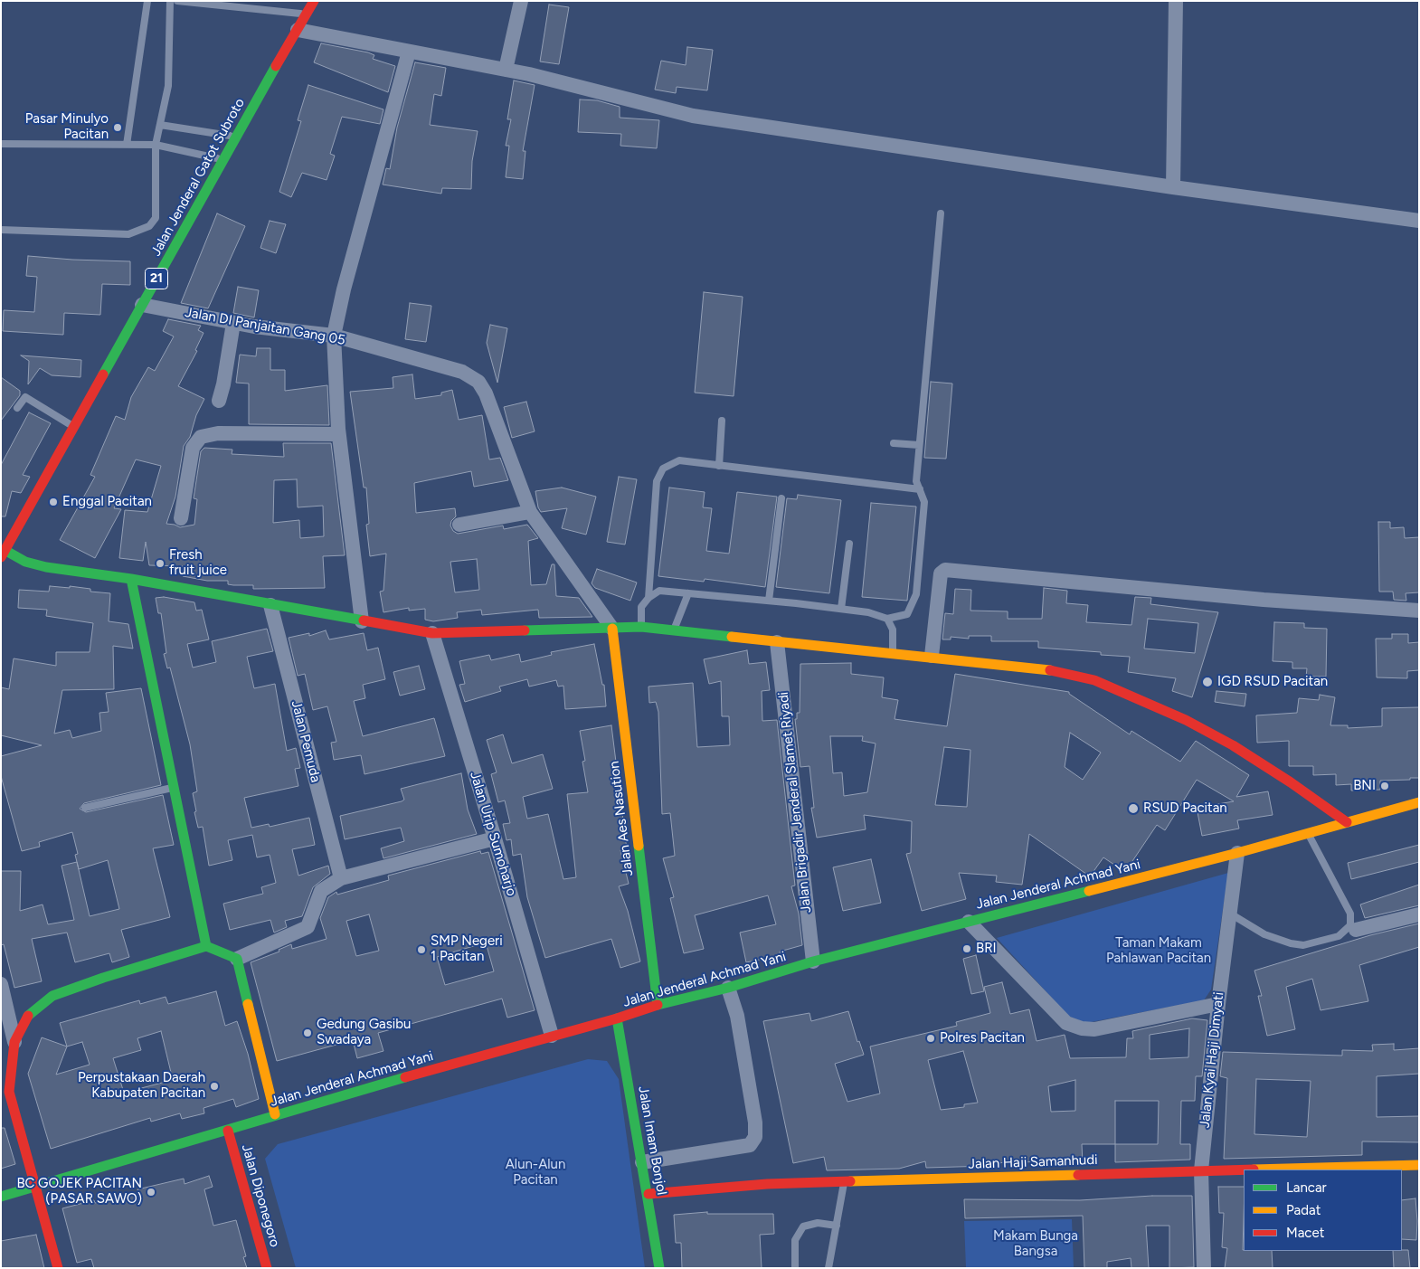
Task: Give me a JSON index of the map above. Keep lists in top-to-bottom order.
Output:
{
  "streets": {
    "main road": [
      "Jalan Jenderal Gatot Subroto",
      "21",
      "Jalan Aes Nasution",
      "Jalan Jenderal Achmad Yani",
      "Jalan Imam Bonjol",
      "Jalan Haji Samanhudi",
      "Jalan Diponegoro"
    ],
    "street": [
      "Jalan DI Panjaitan Gang 05",
      "Jalan Pemuda",
      "Jalan Brigadir Jenderal Slamet Riyadi",
      "Jalan Urip Sumoharjo",
      "Jalan Kyai Haji Dimyati"
    ]
  },
  "crossings": [
    ["Jalan Jenderal Gatot Subroto", "Jalan DI Panjaitan Gang 05"],
    ["Jalan DI Panjaitan Gang 05", "Jalan Aes Nasution"],
    ["Jalan Brigadir Jenderal Slamet Riyadi", "Jalan Jenderal Achmad Yani"],
    ["Jalan Aes Nasution", "Jalan Jenderal Achmad Yani"],
    ["Jalan Urip Sumoharjo", "Jalan Jenderal Achmad Yani"],
    ["Jalan Jenderal Achmad Yani", "Jalan Kyai Haji Dimyati"],
    ["Jalan Jenderal Achmad Yani", "Jalan Imam Bonjol"],
    ["Jalan Jenderal Achmad Yani", "Jalan Diponegoro"],
    ["Jalan Kyai Haji Dimyati", "Jalan Haji Samanhudi"],
    ["Jalan Imam Bonjol", "Jalan Haji Samanhudi"]
  ],
  "parks": ["Taman Makam Pahlawan Pacitan", "Alun-Alun Pacitan", "Makam Bunga Bangsa"],
  "places": [
    "Pasar Minulyo Pacitan",
    "Enggal Pacitan",
    "Fresh fruit juice",
    "IGD RSUD Pacitan",
    "BNI",
    "RSUD Pacitan",
    "BRI",
    "SMP Negeri 1 Pacitan",
    "Gedung Gasibu Swadaya",
    "Polres Pacitan",
    "Perpustakaan Daerah Kabupaten Pacitan",
    "BC GOJEK PACITAN (PASAR SAWO)"
  ],
  "legend": ["Lancar", "Padat", "Macet"]
}
